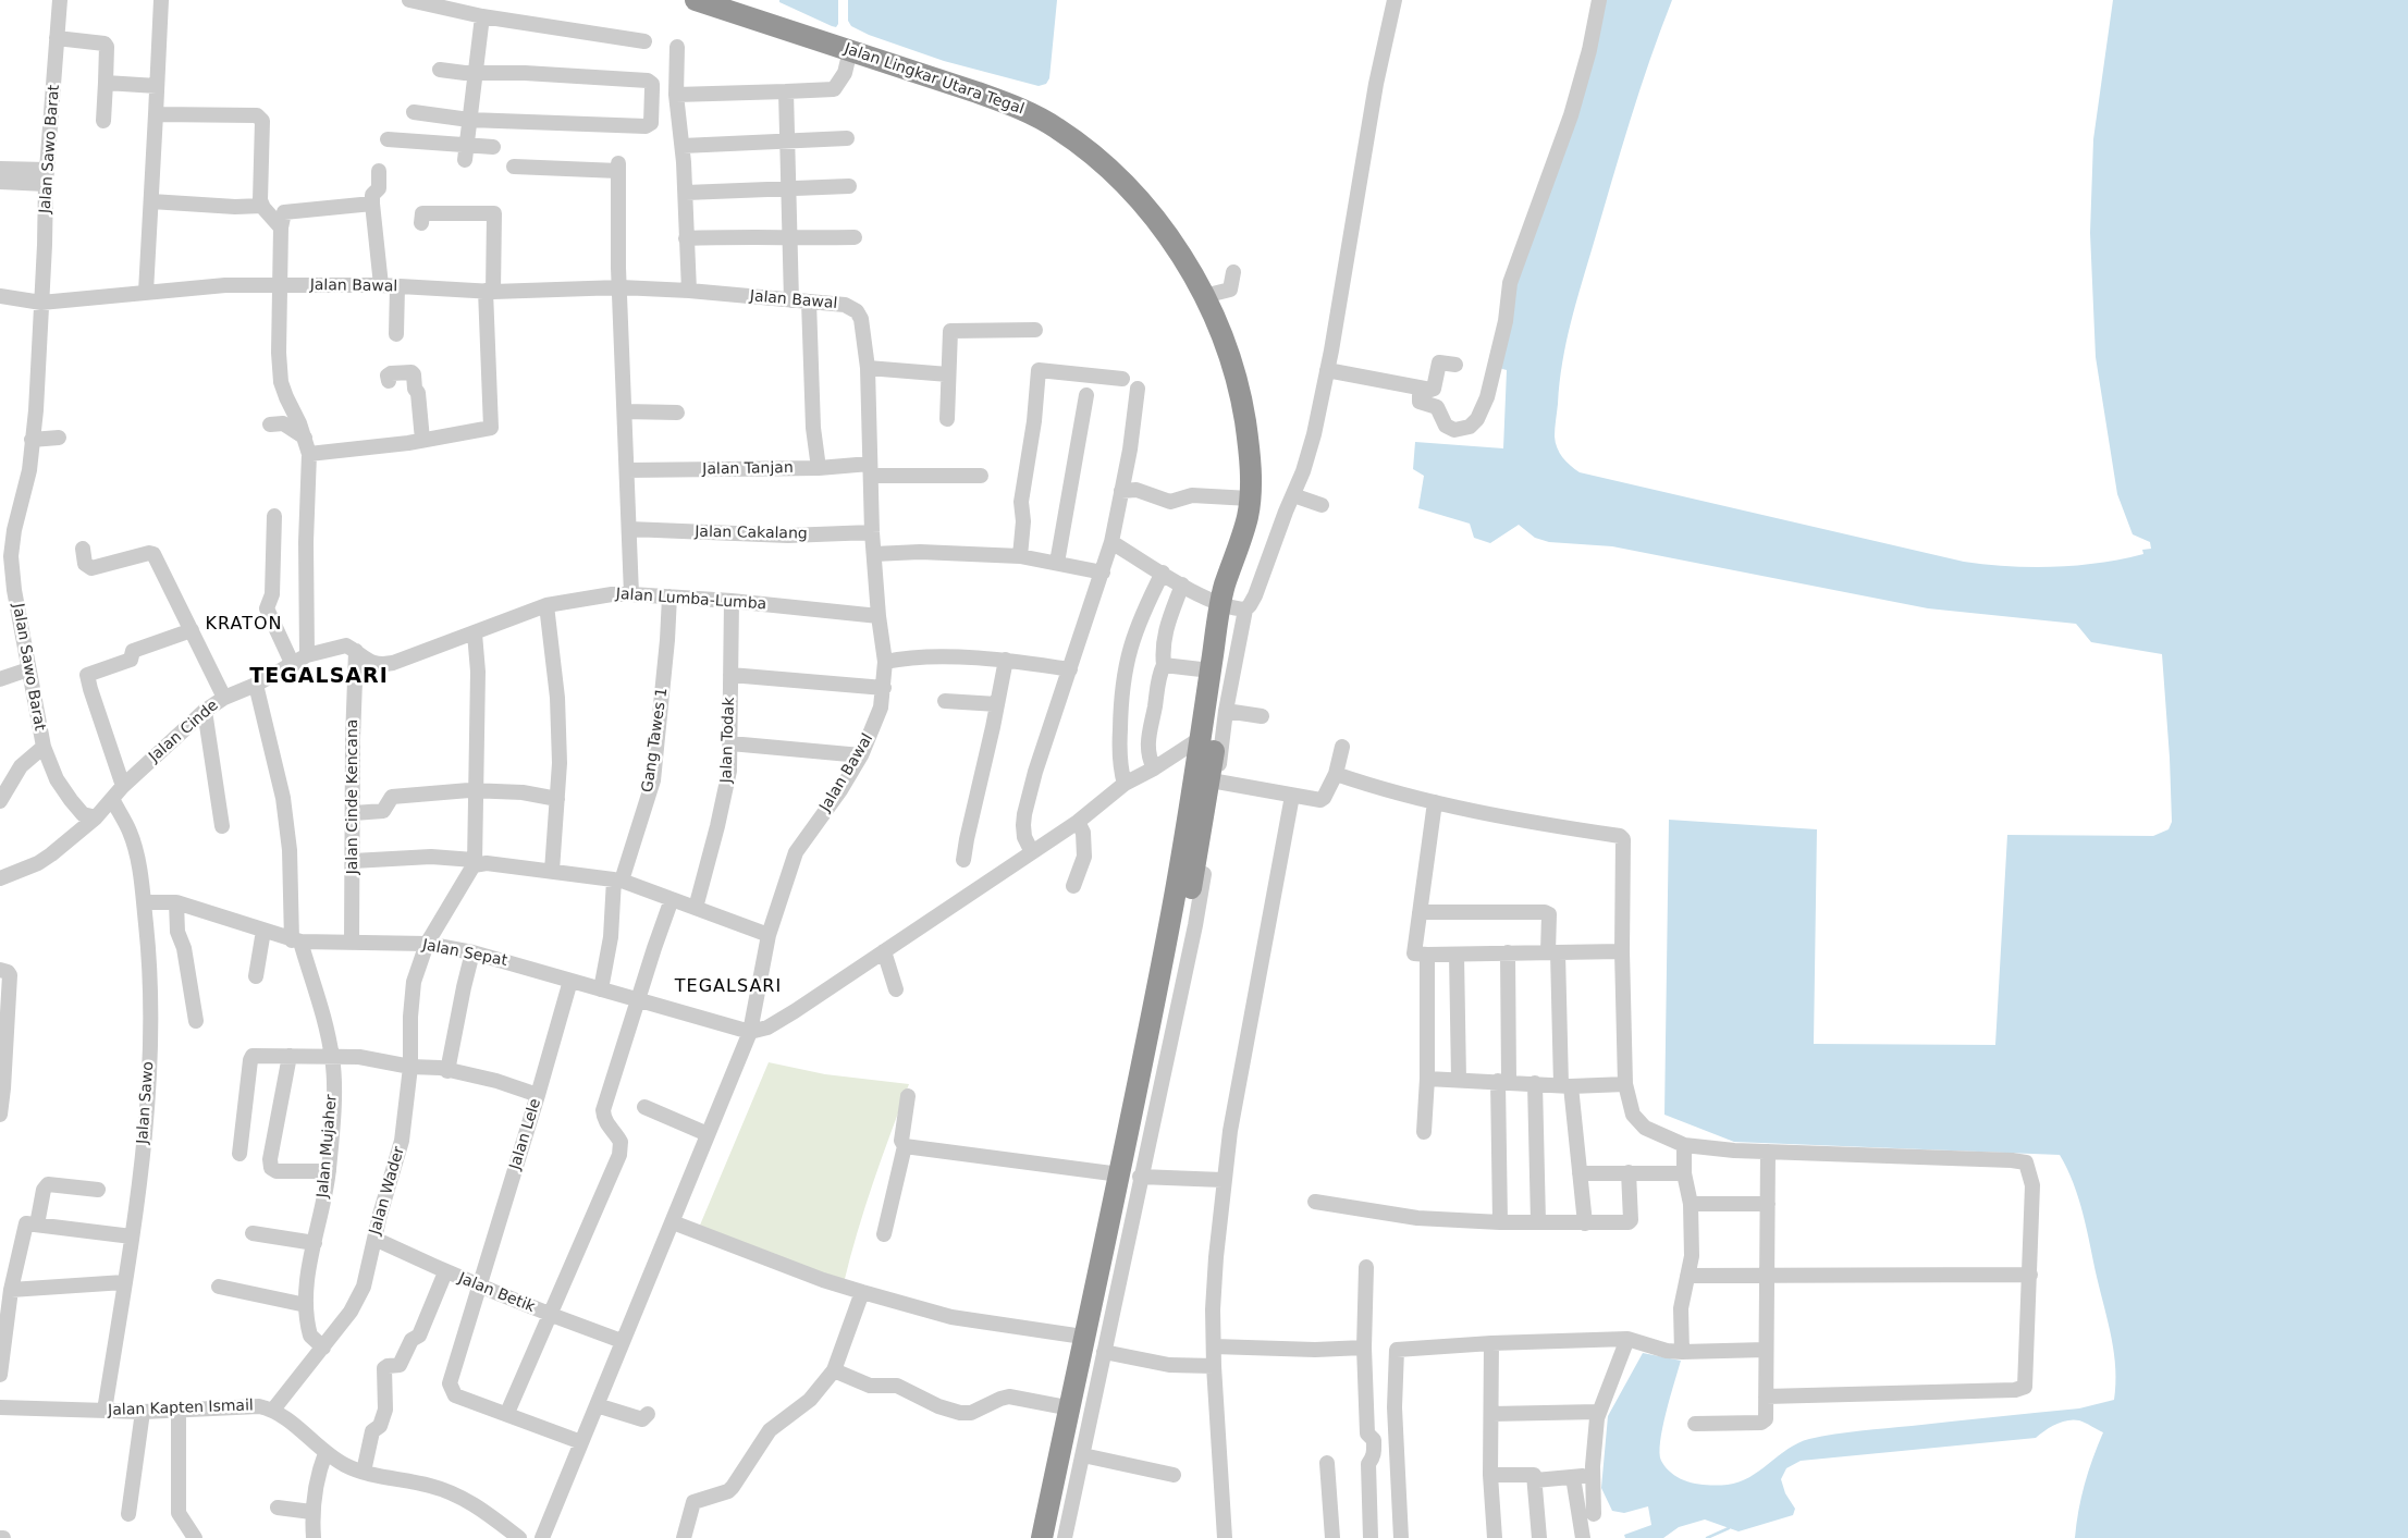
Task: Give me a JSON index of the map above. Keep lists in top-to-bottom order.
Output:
{
  "streets": {
    "highway": ["Jalan Lingkar Utara Tegal"],
    "street": [
      "Jalan Sawo Barat",
      "Jalan Bawal",
      "Jalan Tanjan",
      "Jalan Cakalang",
      "Jalan Lumba-Lumba",
      "Jalan Cinde",
      "Gang Tawes 1",
      "Jalan Todak",
      "Jalan Cinde Kencana",
      "Jalan Sepat",
      "Jalan Sawo",
      "Jalan Lele",
      "Jalan Mujaher",
      "Jalan Wader",
      "Jalan Betik",
      "Jalan Kapten Ismail"
    ]
  },
  "crossings": [
    ["Jalan Sawo Barat", "Jalan Bawal"],
    ["Jalan Sawo Barat", "Jalan Cinde"],
    ["Jalan Bawal", "Jalan Tanjan"],
    ["Jalan Bawal", "Jalan Cakalang"],
    ["Jalan Bawal", "Jalan Lumba-Lumba"],
    ["Jalan Bawal", "Jalan Sepat"],
    ["Jalan Bawal", "Jalan Lele"],
    ["Jalan Bawal", "Jalan Betik"],
    ["Jalan Lumba-Lumba", "Jalan Cinde"],
    ["Jalan Lumba-Lumba", "Gang Tawes 1"],
    ["Jalan Lumba-Lumba", "Jalan Todak"],
    ["Jalan Lumba-Lumba", "Jalan Cinde Kencana"],
    ["Jalan Cinde", "Jalan Cinde Kencana"],
    ["Jalan Cinde", "Jalan Sawo"],
    ["Jalan Cinde", "Jalan Mujaher"],
    ["Gang Tawes 1", "Jalan Sepat"],
    ["Jalan Cinde Kencana", "Jalan Sepat"],
    ["Jalan Sepat", "Jalan Sawo"],
    ["Jalan Sepat", "Jalan Lele"],
    ["Jalan Sepat", "Jalan Mujaher"],
    ["Jalan Sepat", "Jalan Wader"],
    ["Jalan Sawo", "Jalan Kapten Ismail"],
    ["Jalan Lele", "Jalan Betik"],
    ["Jalan Mujaher", "Jalan Wader"],
    ["Jalan Wader", "Jalan Betik"],
    ["Jalan Wader", "Jalan Kapten Ismail"]
  ],
  "districts": ["KRATON", "TEGALSARI", "TEGALSARI"]
}
